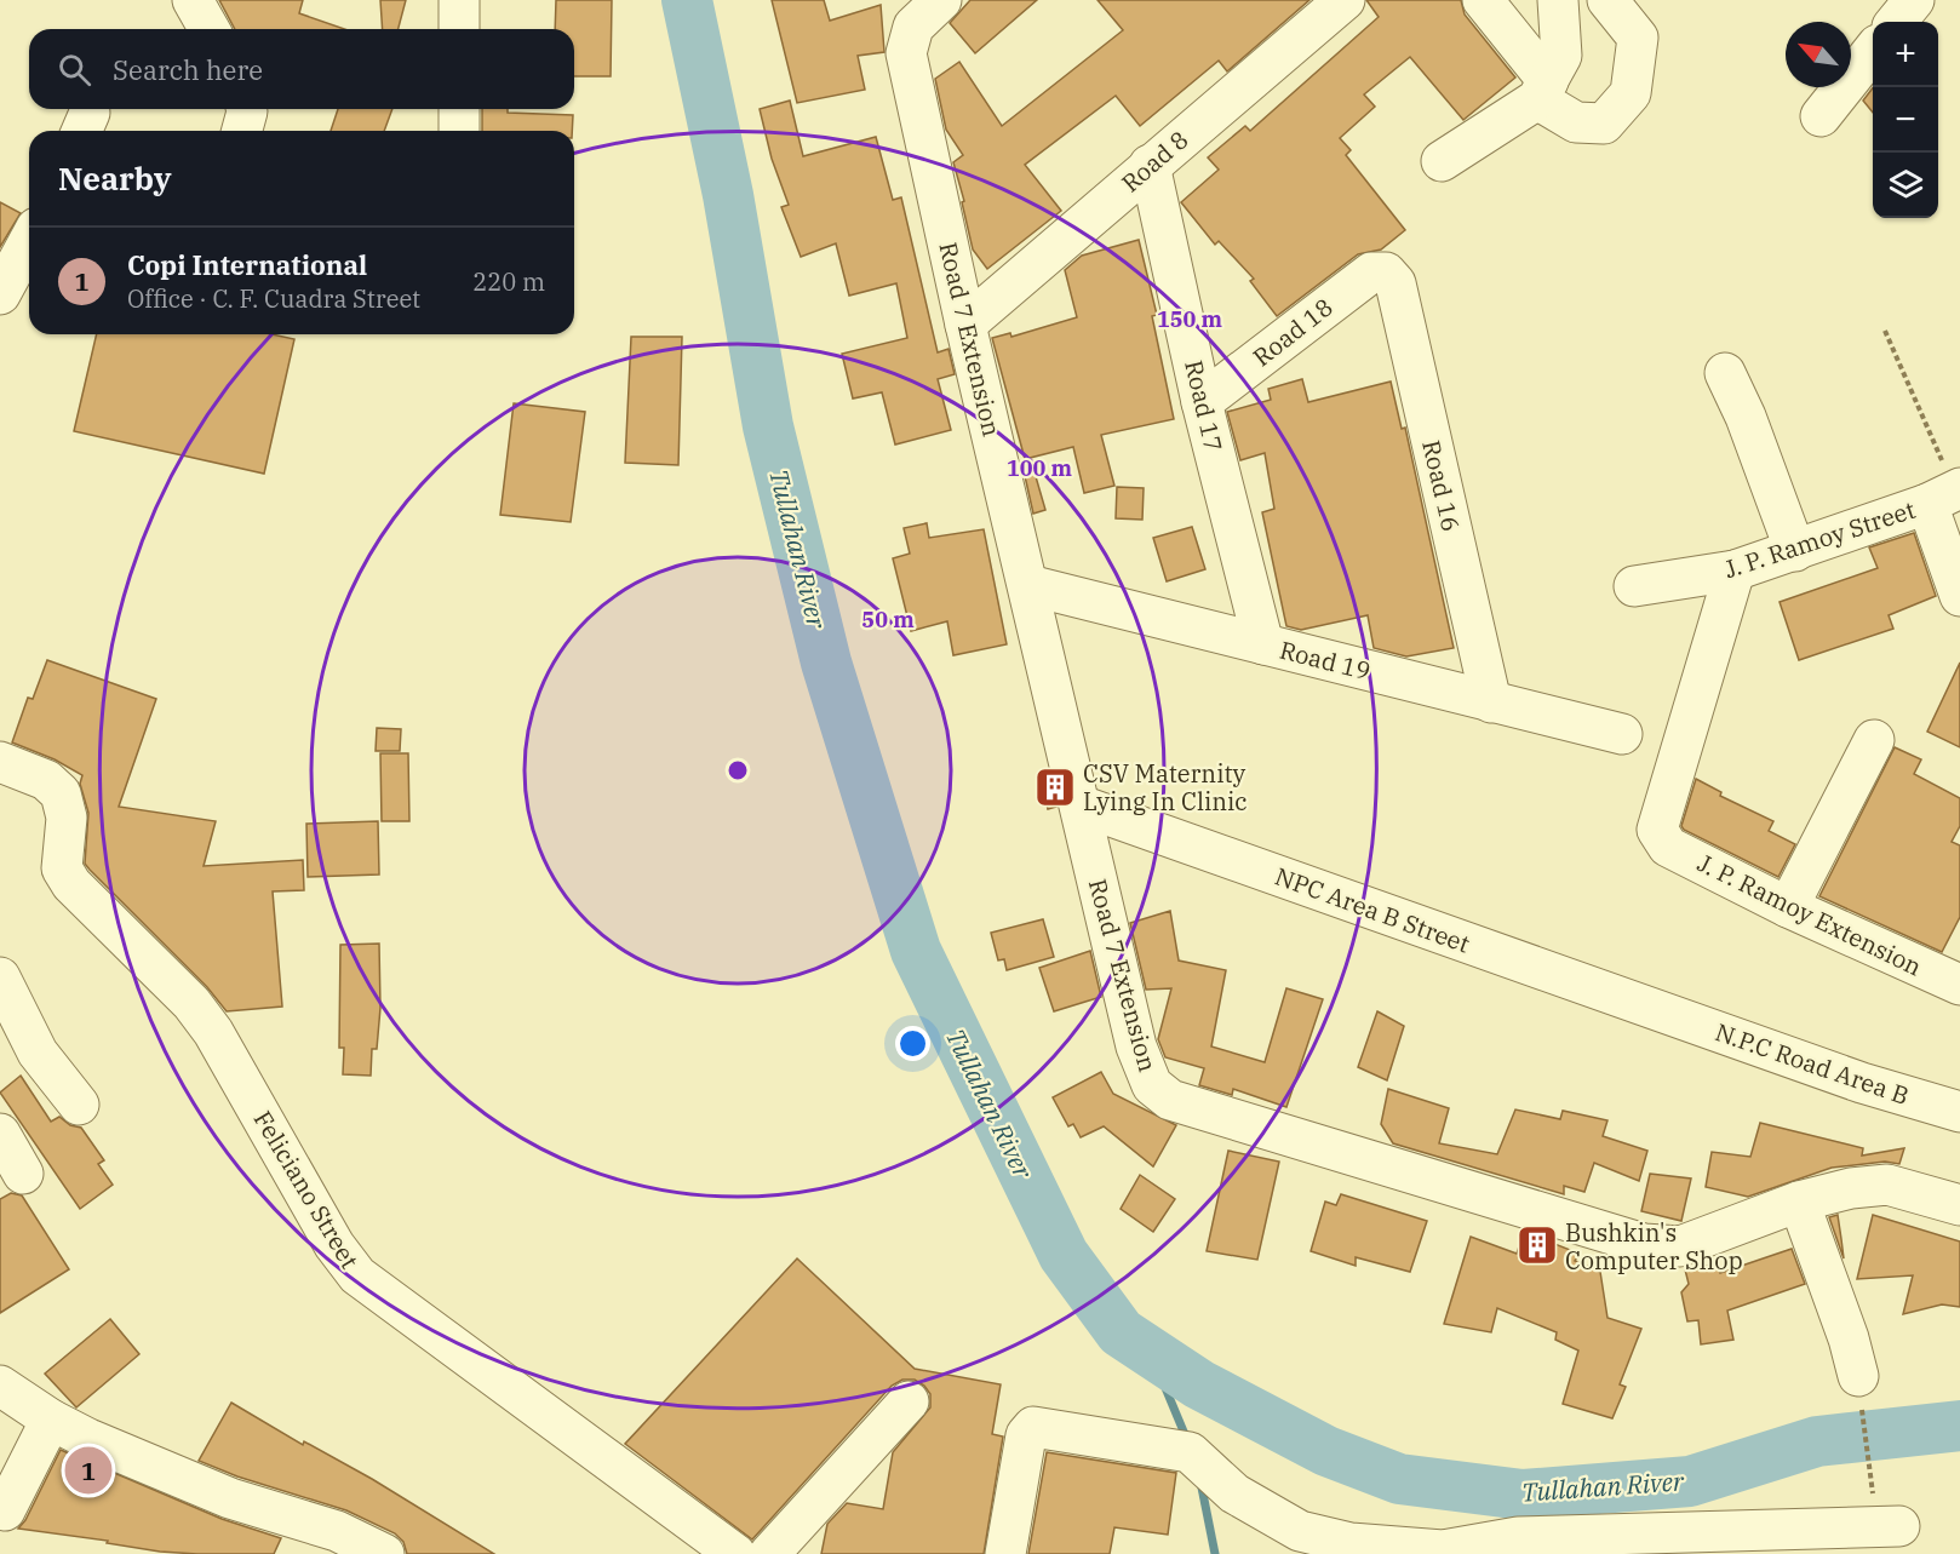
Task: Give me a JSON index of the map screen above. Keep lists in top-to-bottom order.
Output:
{
  "streets": {
    "street": [
      "Road 8",
      "Road 18",
      "Road 7 Extension",
      "Road 17",
      "Road 16",
      "J. P. Ramoy Street",
      "Road 19",
      "NPC Area B Street",
      "J. P. Ramoy Extension",
      "N.P.C Road Area B",
      "Feliciano Street"
    ]
  },
  "crossings": [
    ["Road 8", "Road 7 Extension"],
    ["Road 8", "Road 17"],
    ["Road 18", "Road 17"],
    ["Road 18", "Road 16"],
    ["Road 7 Extension", "Road 19"],
    ["Road 7 Extension", "NPC Area B Street"],
    ["Road 17", "Road 19"],
    ["Road 16", "Road 19"],
    ["J. P. Ramoy Street", "J. P. Ramoy Extension"],
    ["NPC Area B Street", "N.P.C Road Area B"]
  ],
  "water": ["Tullahan River"],
  "places": {
    "building": ["CSV Maternity Lying In Clinic", "Bushkin's Computer Shop"]
  },
  "north": "top left",
  "page": {
    "map_buttons": ["+", "−"],
    "search": "Search here",
    "heading": "Nearby",
    "list": [
      {
        "mark": "1",
        "name": "Copi International",
        "note": "Office · C. F. Cuadra Street",
        "value": "220 m"
      }
    ],
    "pins": "1"
  },
  "rings": ["150 m", "100 m", "50 m"]
}
